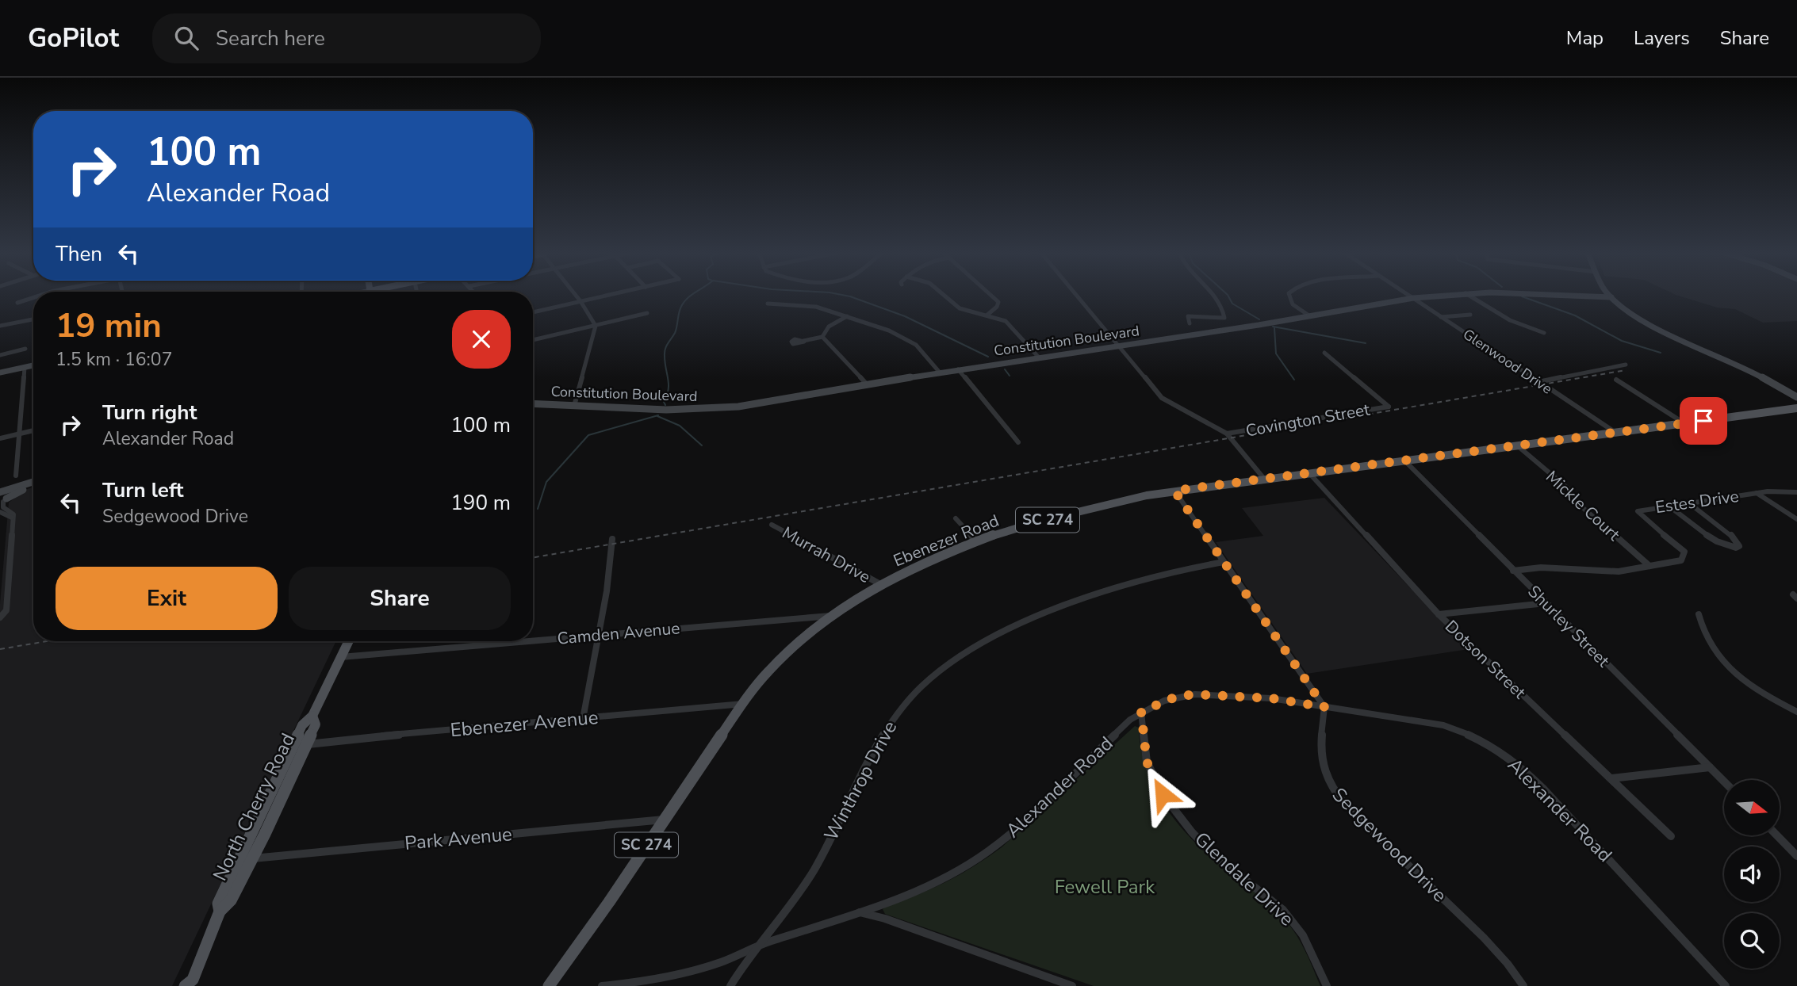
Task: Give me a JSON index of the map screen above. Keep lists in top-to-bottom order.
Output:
{
  "streets": {
    "main road": ["SC 274", "Ebenezer Road", "North Cherry Road"],
    "street": [
      "Constitution Boulevard",
      "Glenwood Drive",
      "Covington Street",
      "Estes Drive",
      "Mickle Court",
      "Murrah Drive",
      "Shurley Street",
      "Camden Avenue",
      "Dotson Street",
      "Ebenezer Avenue",
      "Winthrop Drive",
      "Alexander Road",
      "Park Avenue",
      "Sedgewood Drive",
      "Glendale Drive"
    ]
  },
  "crossings": [
    ["Constitution Boulevard", "Glenwood Drive"],
    ["Glenwood Drive", "Ebenezer Road"],
    ["Estes Drive", "Mickle Court"],
    ["Estes Drive", "Shurley Street"],
    ["Mickle Court", "Ebenezer Road"],
    ["SC 274", "Ebenezer Road"],
    ["SC 274", "Ebenezer Avenue"],
    ["SC 274", "Park Avenue"],
    ["Ebenezer Road", "Murrah Drive"],
    ["Ebenezer Road", "Shurley Street"],
    ["Ebenezer Road", "Camden Avenue"],
    ["Ebenezer Road", "Dotson Street"],
    ["Ebenezer Road", "Ebenezer Avenue"],
    ["Camden Avenue", "North Cherry Road"],
    ["Ebenezer Avenue", "North Cherry Road"],
    ["Winthrop Drive", "Alexander Road"],
    ["Alexander Road", "Sedgewood Drive"],
    ["Alexander Road", "Glendale Drive"],
    ["North Cherry Road", "Park Avenue"]
  ],
  "parks": ["Fewell Park"],
  "north": "right",
  "page": {
    "header": "GoPilot",
    "search": "Search here",
    "nav": ["Map", "Layers", "Share"],
    "turn": ["100 m", "Alexander Road"],
    "then": "Then",
    "heading": ["19 min", "1.5 km · 16:07"],
    "list": [
      {
        "name": "Turn right",
        "note": "Alexander Road",
        "value": "100 m"
      },
      {
        "name": "Turn left",
        "note": "Sedgewood Drive",
        "value": "190 m"
      }
    ],
    "buttons": ["Exit", "Share"]
  }
}
